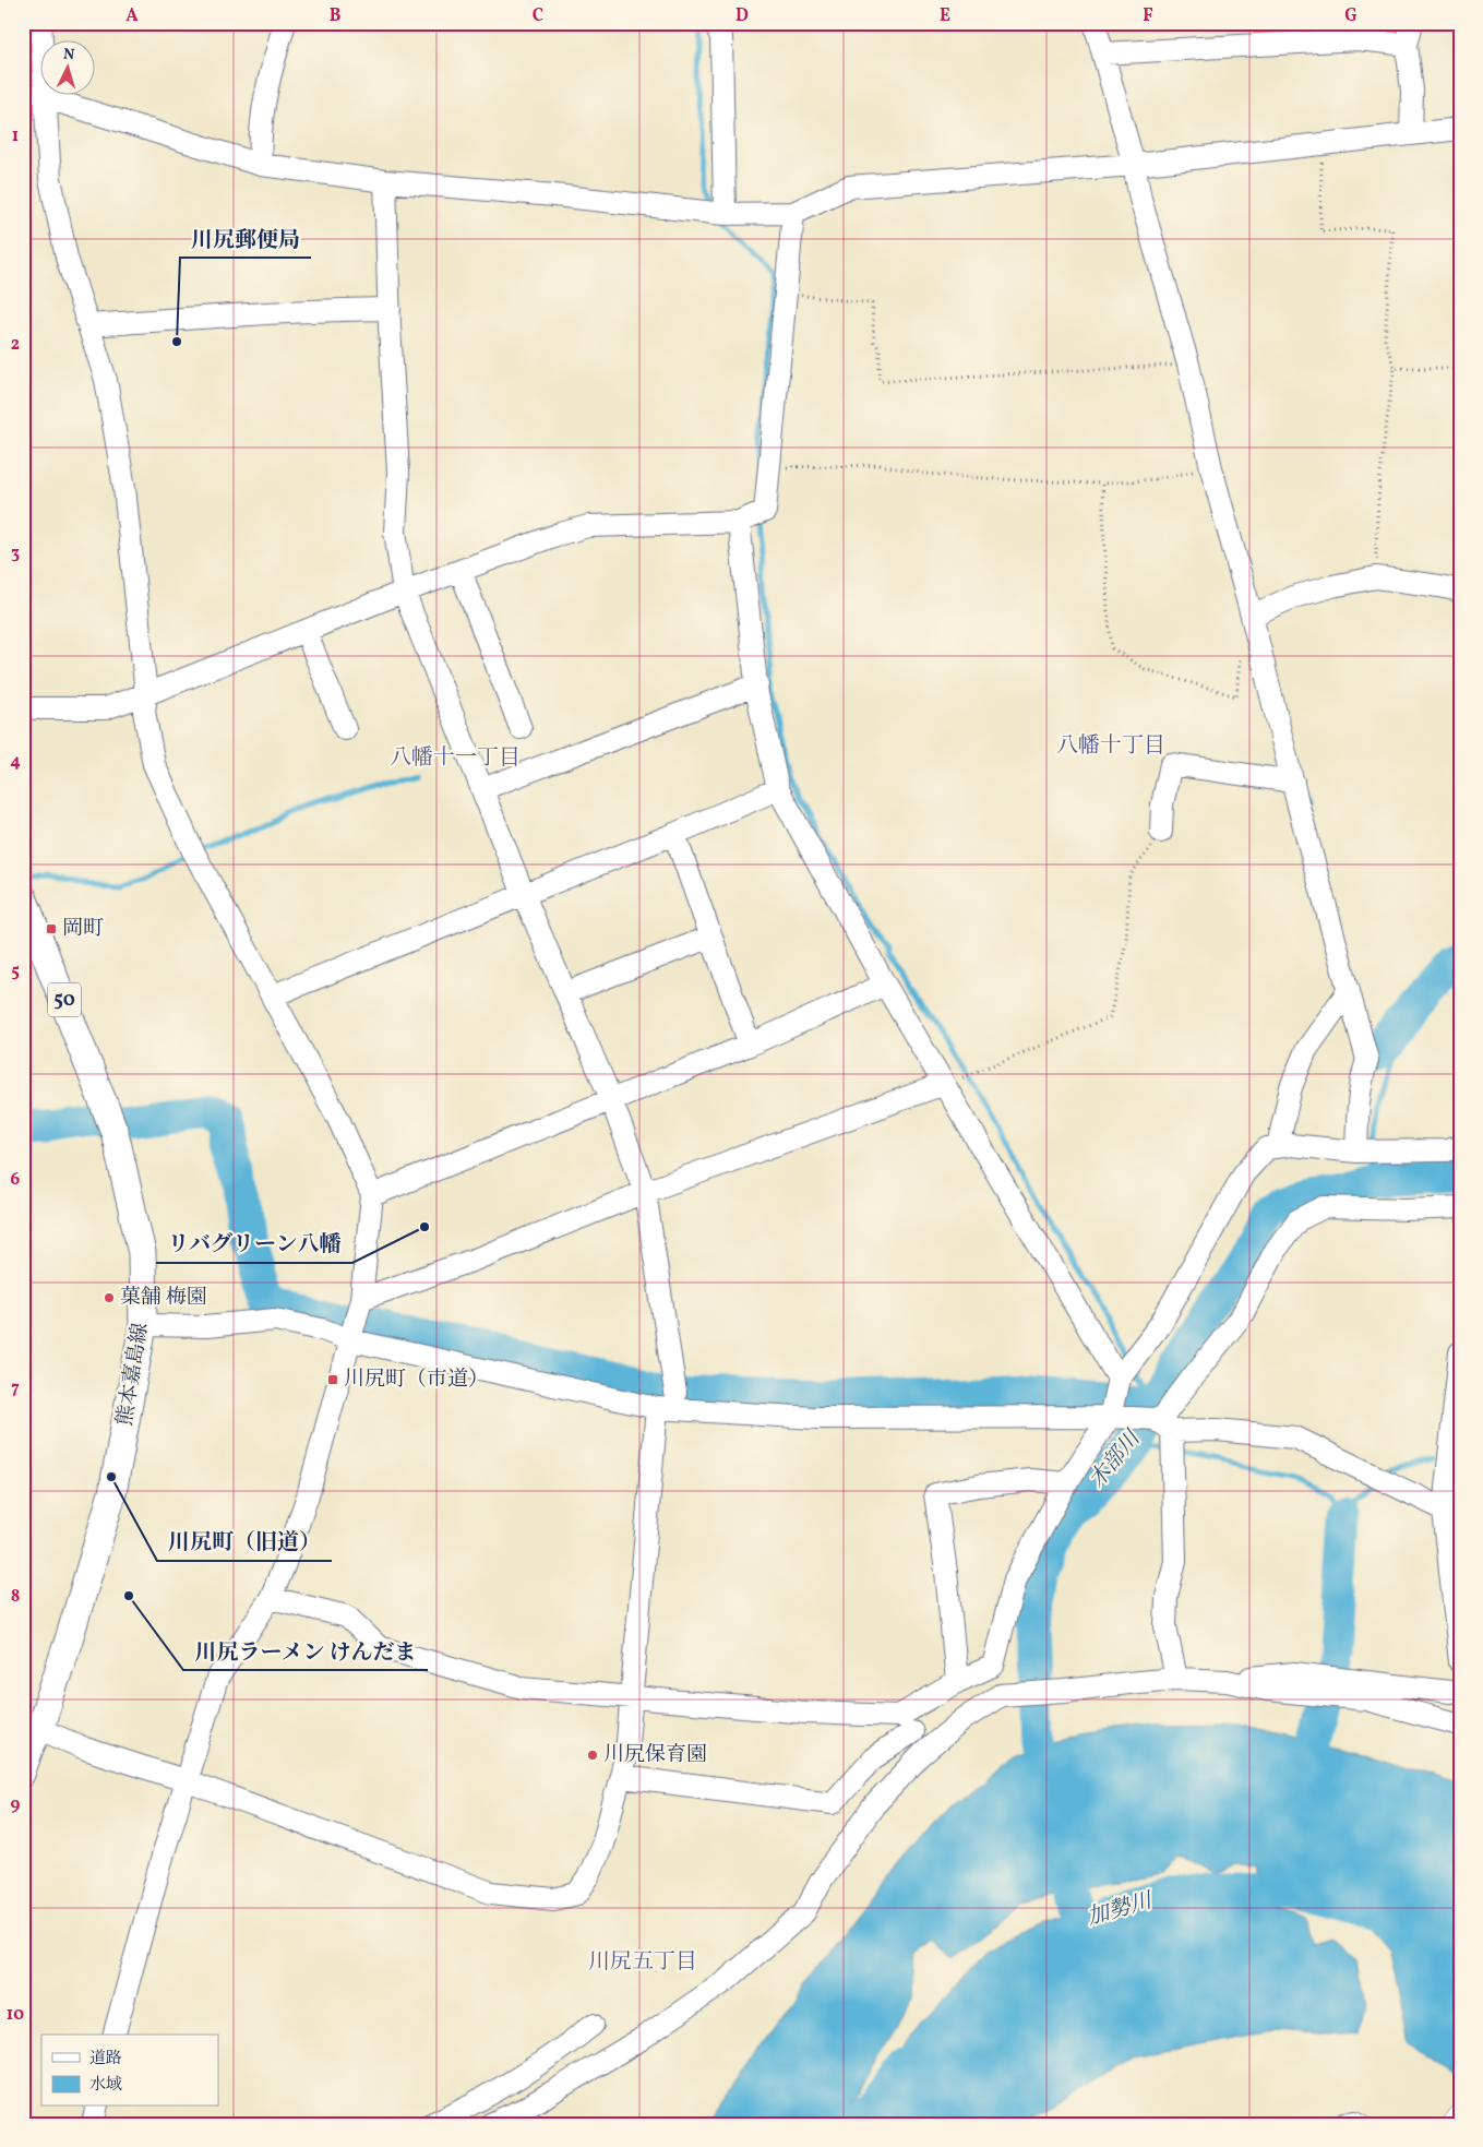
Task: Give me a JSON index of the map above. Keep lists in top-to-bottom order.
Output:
{
  "streets": {
    "main road": ["50", "熊本嘉島線"]
  },
  "districts": ["八幡十丁目", "八幡十一丁目", "川尻五丁目"],
  "water": ["木部川", "加勢川"],
  "places": {
    "other": [
      "川尻郵便局",
      "リバグリーン八幡",
      "菓舗 梅園",
      "川尻町（旧道）",
      "川尻ラーメン けんだま",
      "川尻保育園"
    ],
    "transit": ["岡町", "川尻町（市道）"]
  },
  "legend": ["道路", "水域"],
  "north": "top",
  "grid": {
    "columns": [
      "A",
      "B",
      "C",
      "D",
      "E",
      "F",
      "G"
    ],
    "rows": [
      "1",
      "2",
      "3",
      "4",
      "5",
      "6",
      "7",
      "8",
      "9",
      "10"
    ]
  }
}
